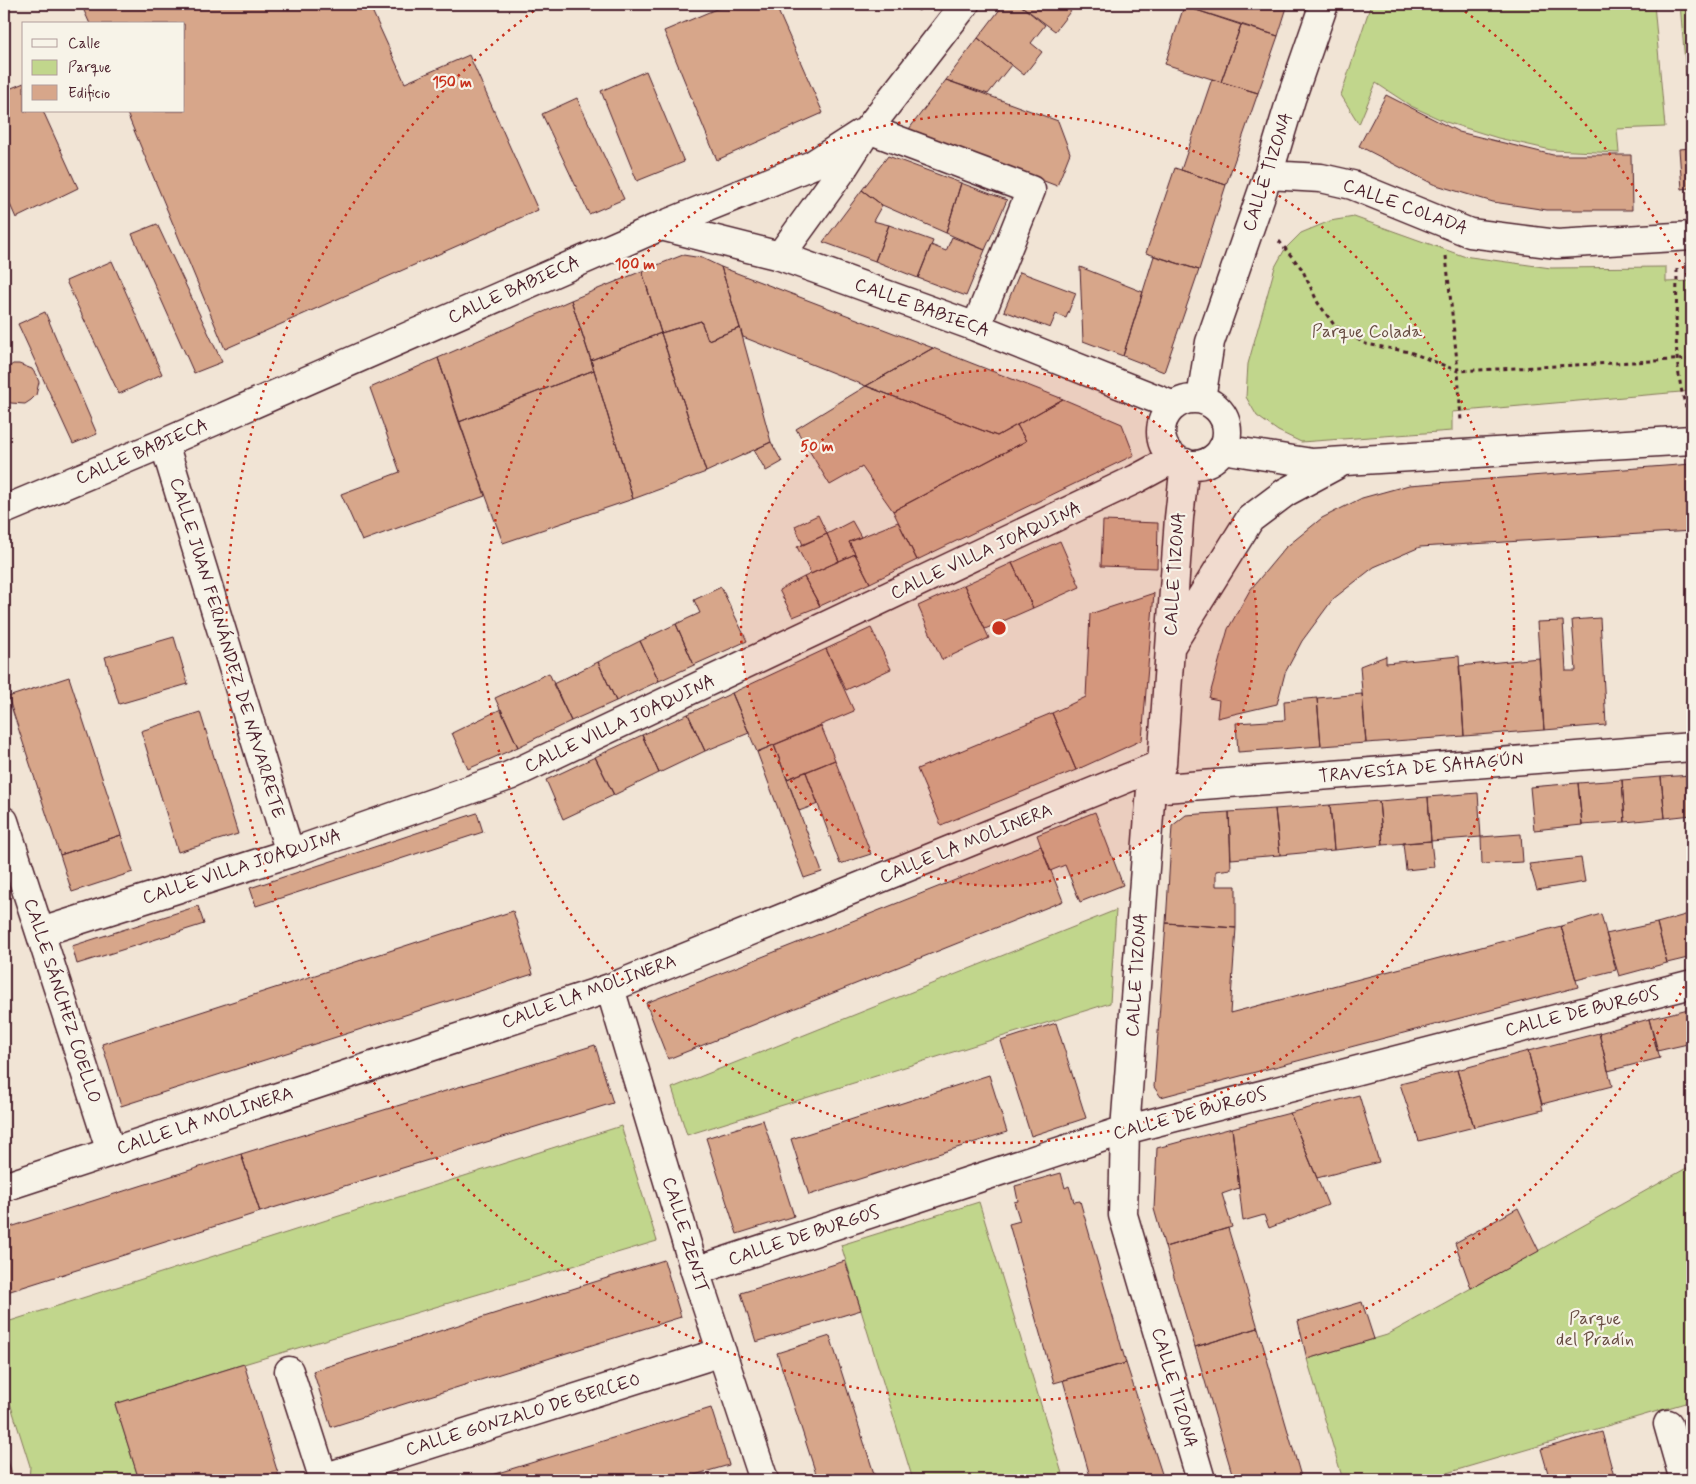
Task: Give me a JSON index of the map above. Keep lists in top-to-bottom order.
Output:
{
  "streets": {
    "street": [
      "CALLE TIZONA",
      "CALLE COLADA",
      "CALLE BABIECA",
      "CALLE VILLA JOAQUINA",
      "CALLE JUAN FERNÁNDEZ DE NAVARRETE",
      "TRAVESÍA DE SAHAGÚN",
      "CALLE LA MOLINERA",
      "CALLE SÁNCHEZ COELLO",
      "CALLE DE BURGOS",
      "CALLE ZENIT",
      "CALLE GONZALO DE BERCEO"
    ]
  },
  "crossings": [
    ["CALLE TIZONA", "CALLE COLADA"],
    ["CALLE TIZONA", "CALLE BABIECA"],
    ["CALLE TIZONA", "CALLE VILLA JOAQUINA"],
    ["CALLE TIZONA", "TRAVESÍA DE SAHAGÚN"],
    ["CALLE TIZONA", "CALLE LA MOLINERA"],
    ["CALLE TIZONA", "CALLE DE BURGOS"],
    ["CALLE BABIECA", "CALLE VILLA JOAQUINA"],
    ["CALLE BABIECA", "CALLE JUAN FERNÁNDEZ DE NAVARRETE"],
    ["CALLE VILLA JOAQUINA", "CALLE JUAN FERNÁNDEZ DE NAVARRETE"],
    ["CALLE VILLA JOAQUINA", "CALLE SÁNCHEZ COELLO"],
    ["CALLE LA MOLINERA", "CALLE SÁNCHEZ COELLO"],
    ["CALLE LA MOLINERA", "CALLE ZENIT"],
    ["CALLE DE BURGOS", "CALLE ZENIT"],
    ["CALLE ZENIT", "CALLE GONZALO DE BERCEO"]
  ],
  "parks": ["Parque Colada", "Parque del Pradín"],
  "legend": ["Calle", "Parque", "Edificio"],
  "rings": ["150 m", "100 m", "50 m"]
}
